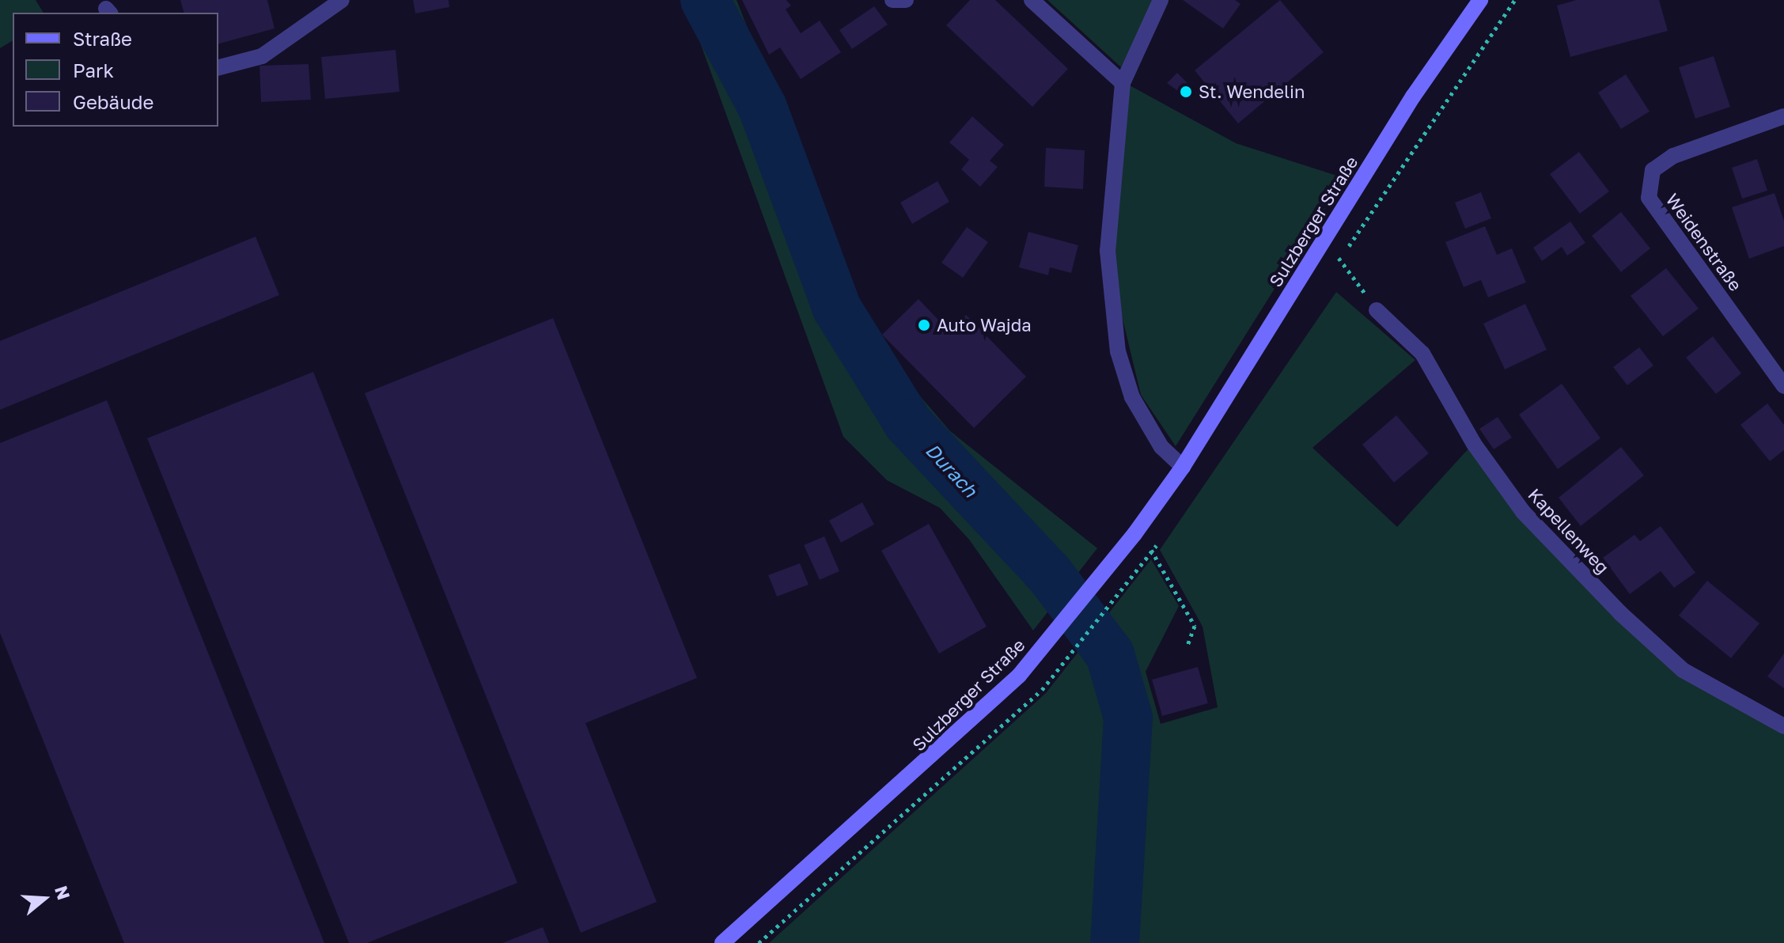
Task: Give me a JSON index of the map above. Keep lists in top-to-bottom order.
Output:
{
  "streets": {
    "street": ["Sulzberger Straße", "Weidenstraße", "Kapellenweg"]
  },
  "water": ["Durach"],
  "places": ["St. Wendelin", "Auto Wajda"],
  "legend": ["Straße", "Park", "Gebäude"],
  "north": "right"
}
